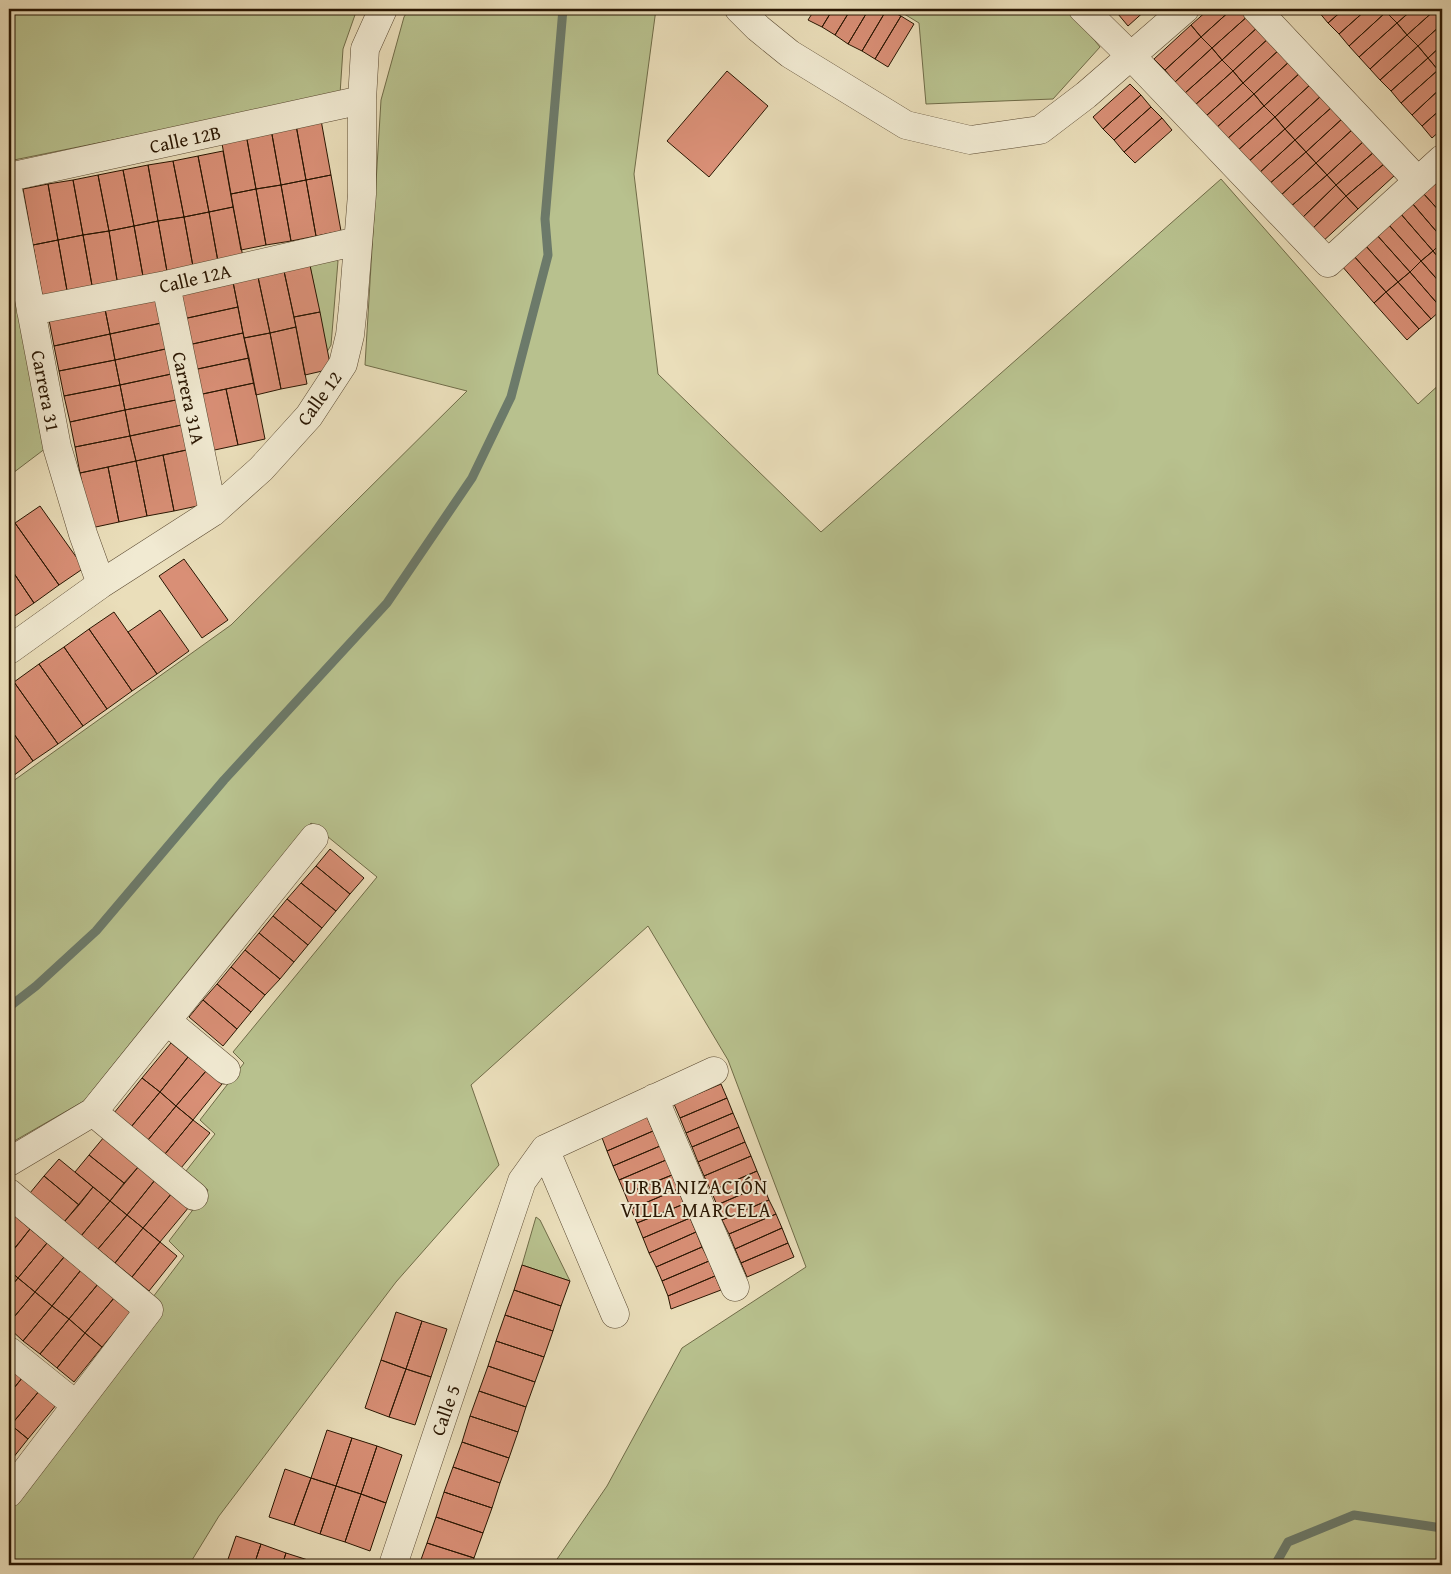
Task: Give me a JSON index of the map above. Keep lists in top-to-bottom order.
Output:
{
  "streets": {
    "street": [
      "Calle 12B",
      "Calle 12A",
      "Carrera 31",
      "Carrera 31A",
      "Calle 12",
      "Calle 5"
    ]
  },
  "crossings": [
    ["Calle 12B", "Calle 12"],
    ["Calle 12A", "Carrera 31"],
    ["Calle 12A", "Carrera 31A"],
    ["Calle 12A", "Calle 12"],
    ["Carrera 31", "Calle 12"],
    ["Carrera 31A", "Calle 12"]
  ],
  "districts": ["URBANIZACIÓN VILLA MARCELA"]
}
